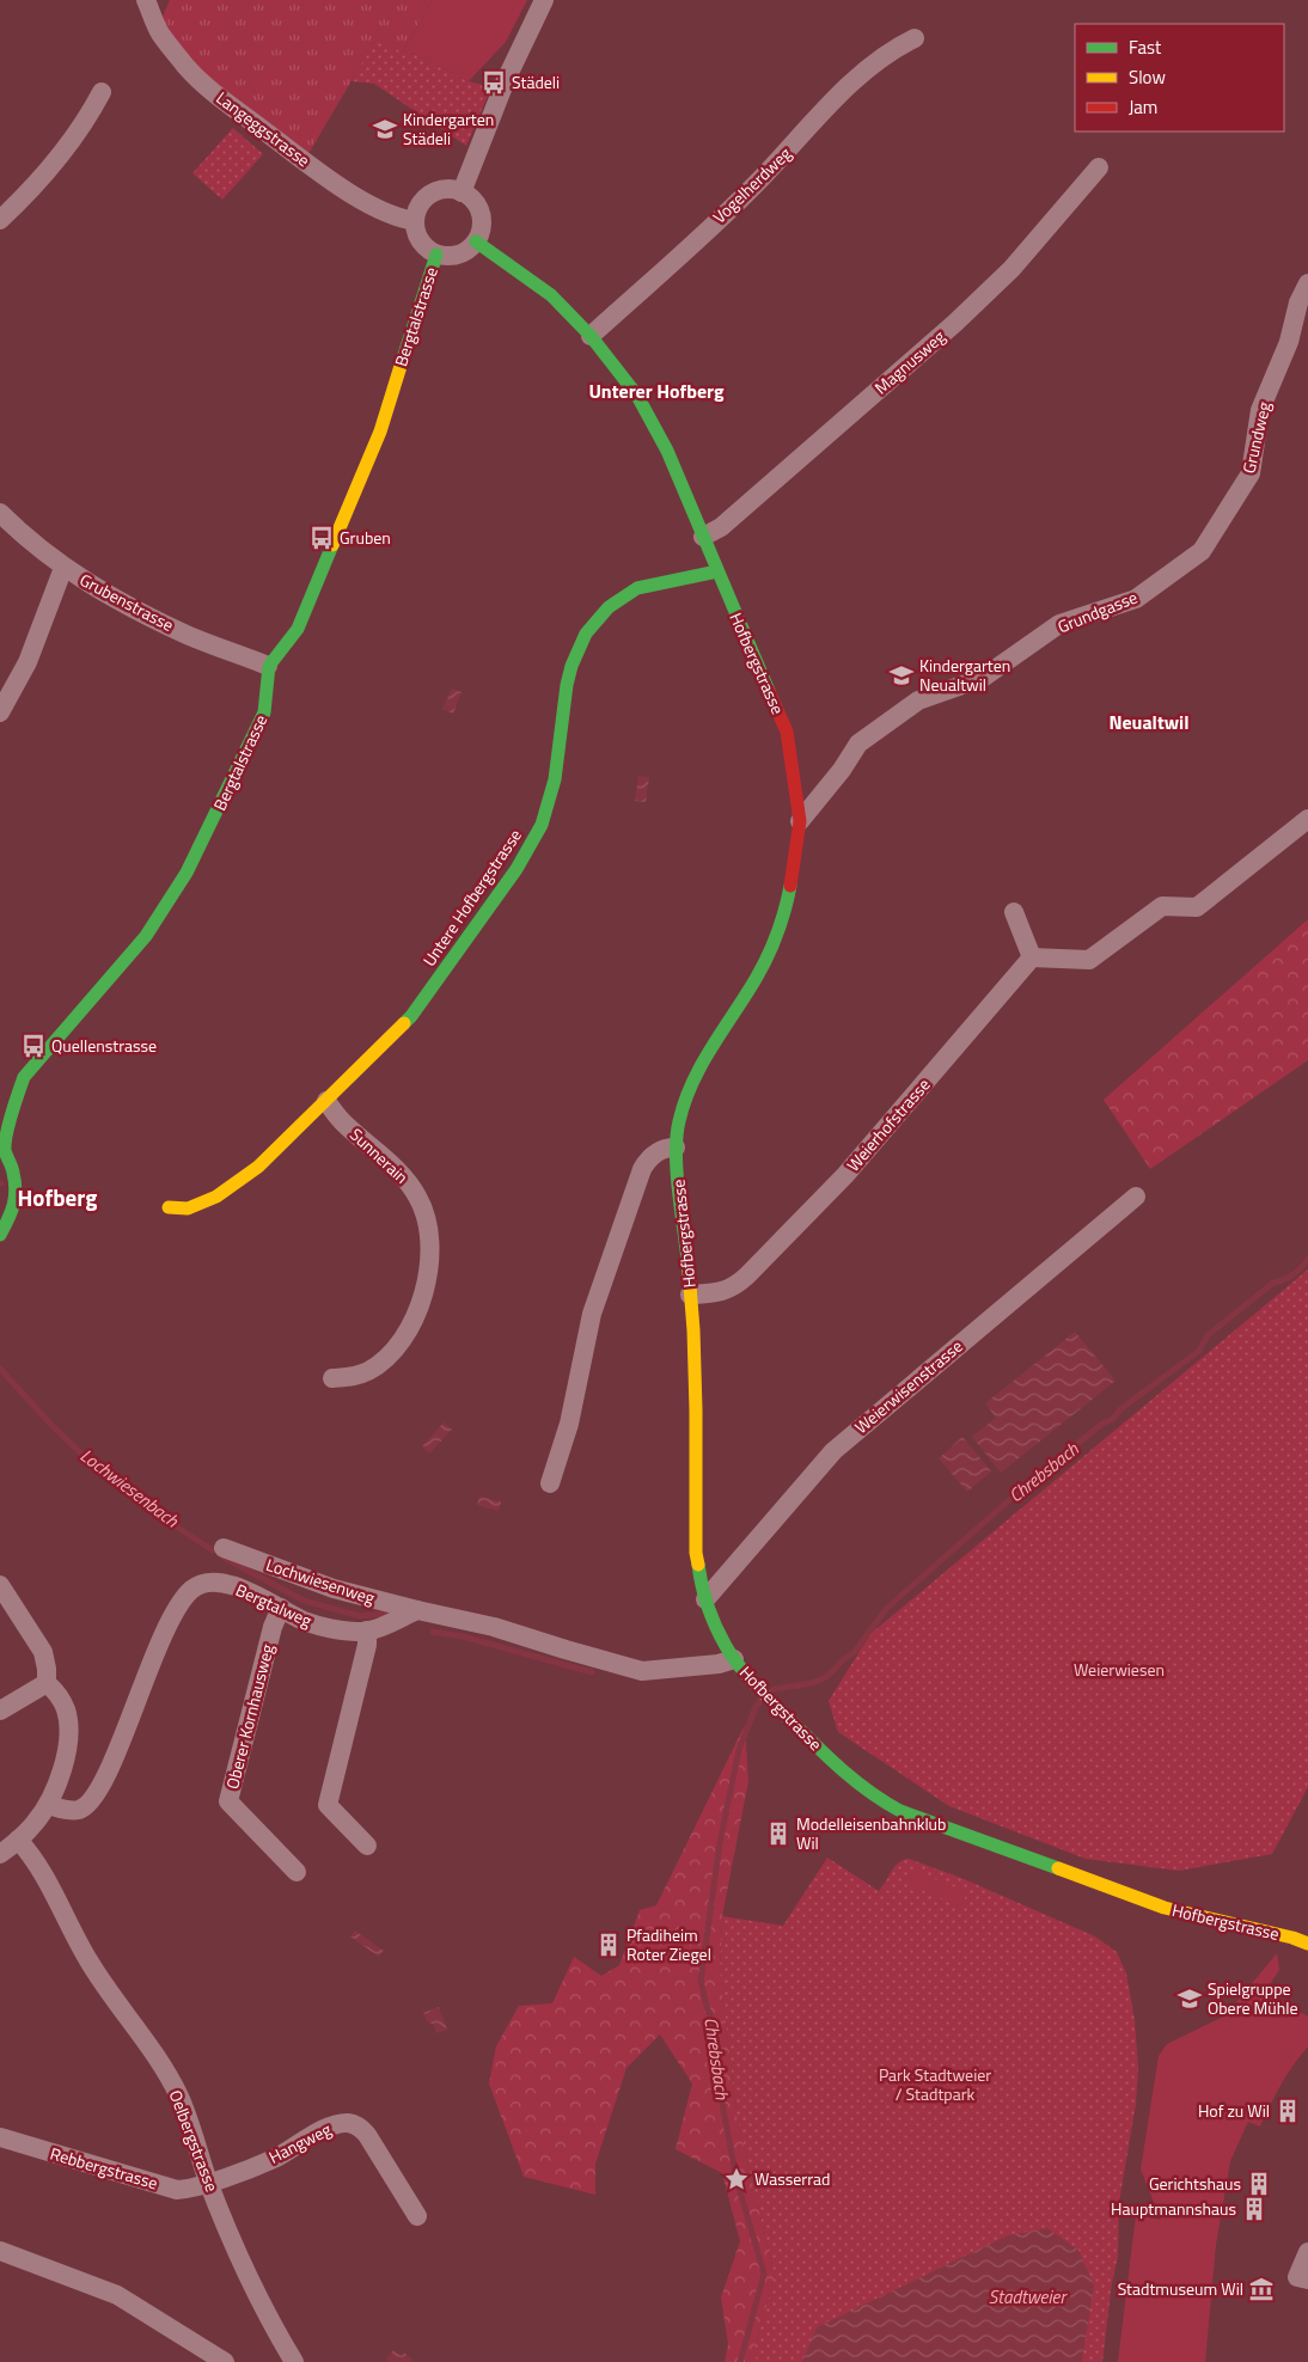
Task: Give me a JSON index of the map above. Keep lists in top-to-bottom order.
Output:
{
  "streets": {
    "street": [
      "Langeggstrasse",
      "Vogelherdweg",
      "Bergtalstrasse",
      "Magnusweg",
      "Grundweg",
      "Grubenstrasse",
      "Grundgasse",
      "Hofbergstrasse",
      "Untere Hofbergstrasse",
      "Weierhofstrasse",
      "Sunnerain",
      "Weierwisenstrasse",
      "Lochwiesenweg",
      "Bergtalweg",
      "Oberer Kornhausweg",
      "Oelbergstrasse",
      "Hangweg",
      "Rebbergstrasse"
    ]
  },
  "crossings": [
    ["Langeggstrasse", "Bergtalstrasse"],
    ["Langeggstrasse", "Hofbergstrasse"],
    ["Vogelherdweg", "Hofbergstrasse"],
    ["Bergtalstrasse", "Grubenstrasse"],
    ["Bergtalstrasse", "Hofbergstrasse"],
    ["Magnusweg", "Hofbergstrasse"],
    ["Grundweg", "Grundgasse"],
    ["Grundgasse", "Hofbergstrasse"],
    ["Hofbergstrasse", "Untere Hofbergstrasse"],
    ["Hofbergstrasse", "Weierhofstrasse"],
    ["Hofbergstrasse", "Weierwisenstrasse"],
    ["Untere Hofbergstrasse", "Sunnerain"],
    ["Lochwiesenweg", "Bergtalweg"],
    ["Bergtalweg", "Oberer Kornhausweg"],
    ["Oelbergstrasse", "Hangweg"],
    ["Oelbergstrasse", "Rebbergstrasse"],
    ["Hangweg", "Rebbergstrasse"]
  ],
  "districts": ["Unterer Hofberg", "Neualtwil", "Hofberg"],
  "water": ["Chrebsbach", "Lochwiesenbach", "Stadtweier"],
  "parks": ["Weierwiesen", "Park Stadtweier / Stadtpark"],
  "places": {
    "bus stop": ["Städeli", "Gruben", "Quellenstrasse"],
    "school or university": ["Kindergarten Städeli", "Kindergarten Neualtwil", "Spielgruppe Obere Mühle"],
    "building": [
      "Modelleisenbahnklub Wil",
      "Pfadiheim Roter Ziegel",
      "Hof zu Wil",
      "Gerichtshaus",
      "Hauptmannshaus"
    ],
    "place": ["Wasserrad"],
    "museum": ["Stadtmuseum Wil"]
  },
  "legend": ["Fast", "Slow", "Jam"]
}
